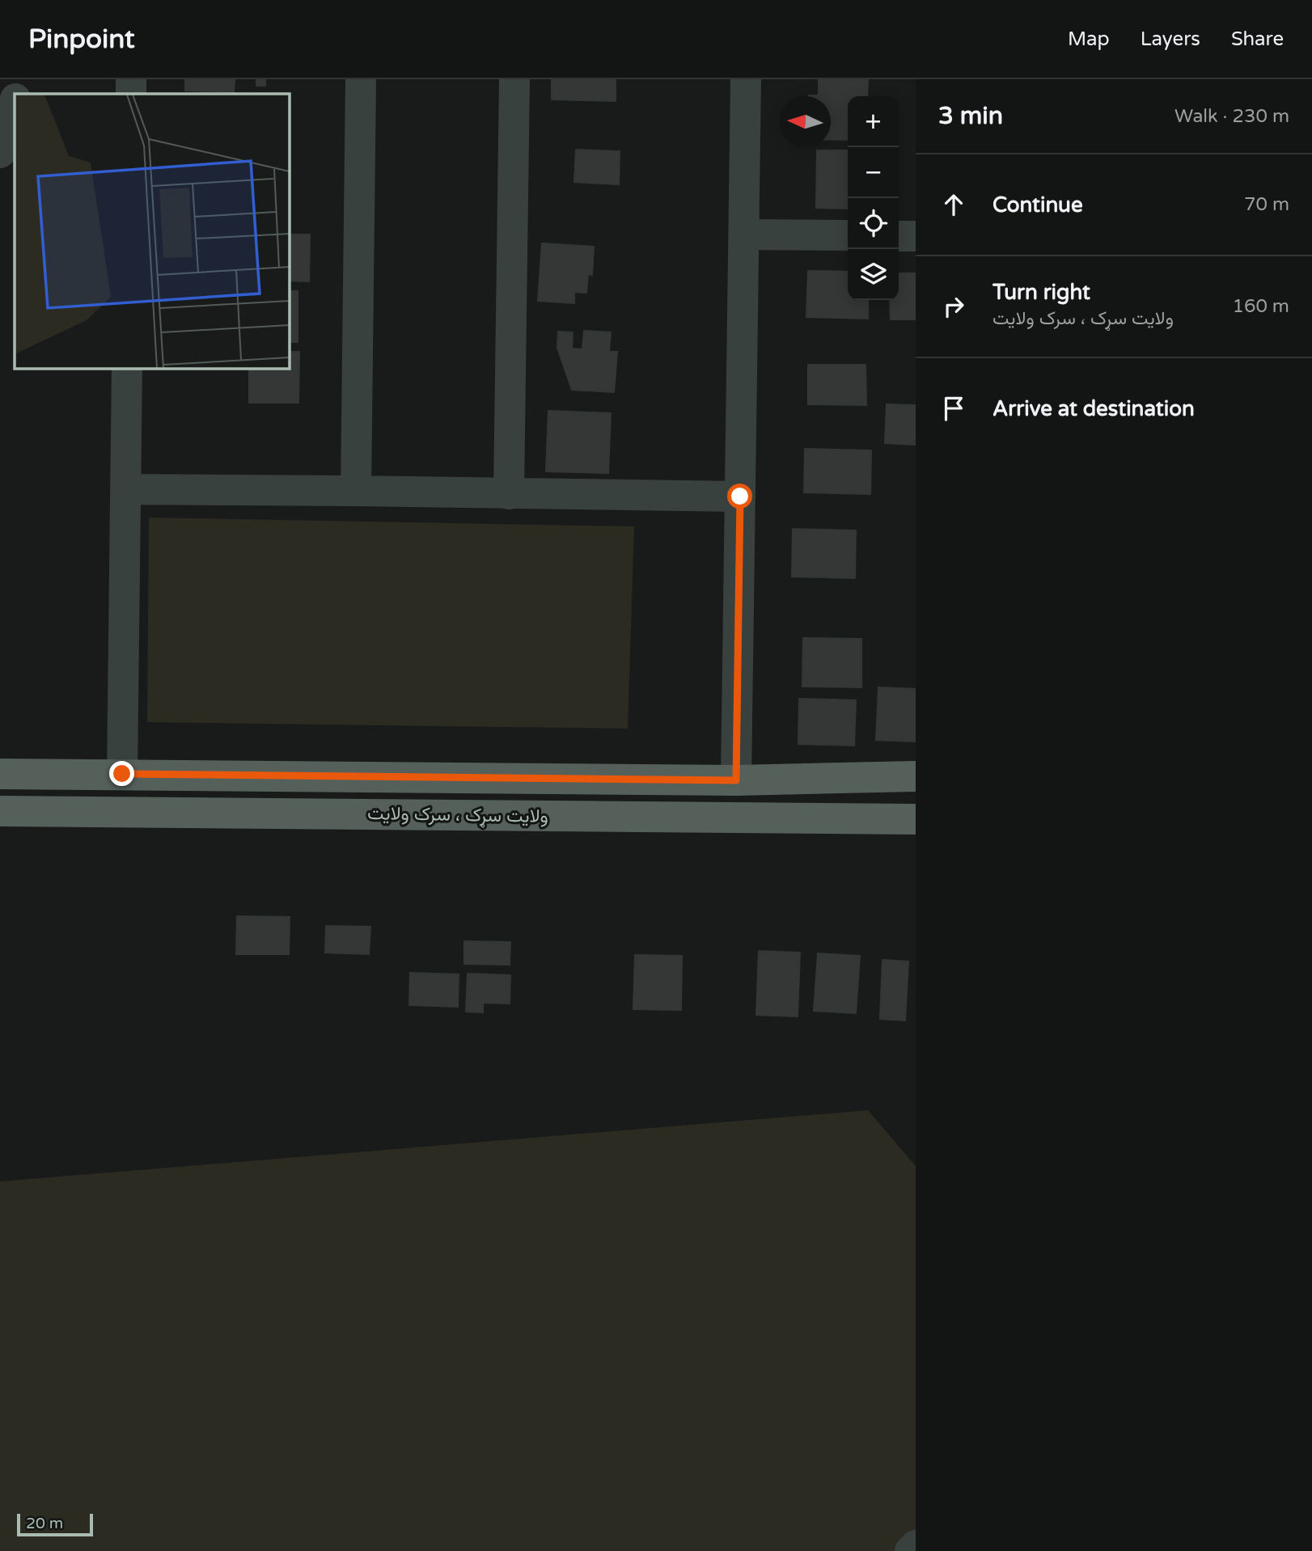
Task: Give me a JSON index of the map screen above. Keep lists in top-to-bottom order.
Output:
{
  "streets": {
    "main road": ["ولایت سړک ، سرک ولایت"]
  },
  "scale_bar": "20 m",
  "north": "left",
  "page": {
    "header": "Pinpoint",
    "nav": ["Map", "Layers", "Share"],
    "heading": ["3 min", "Walk · 230 m"],
    "map_buttons": ["+", "−"],
    "list": [
      ["Continue", "70 m"],
      ["Turn right", "ولایت سړک ، سرک ولایت", "160 m"],
      "Arrive at destination"
    ],
    "scale": "20 m"
  }
}
